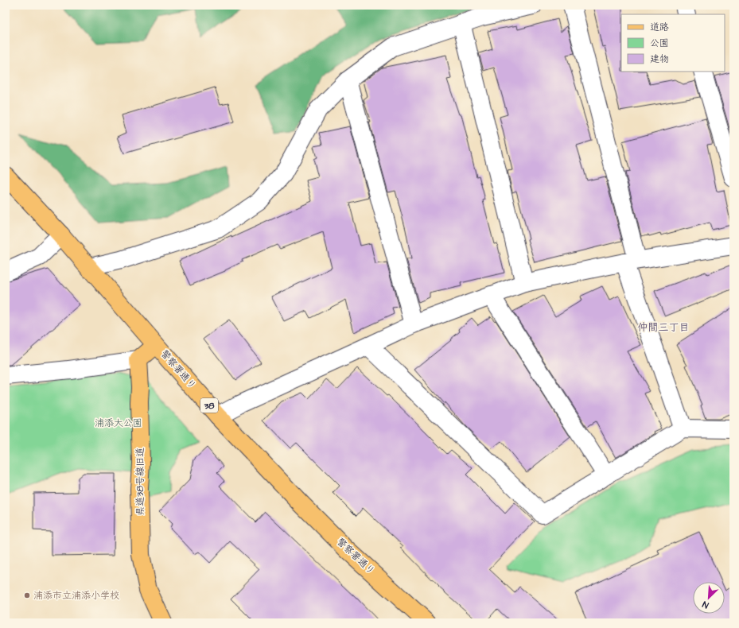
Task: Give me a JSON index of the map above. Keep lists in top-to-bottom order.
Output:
{
  "streets": {
    "main road": ["警察署通り", "38", "県道38号線旧道"]
  },
  "districts": ["仲間三丁目"],
  "parks": ["浦添大公園"],
  "places": ["浦添市立浦添小学校"],
  "legend": ["道路", "公園", "建物"],
  "north": "bottom left"
}
